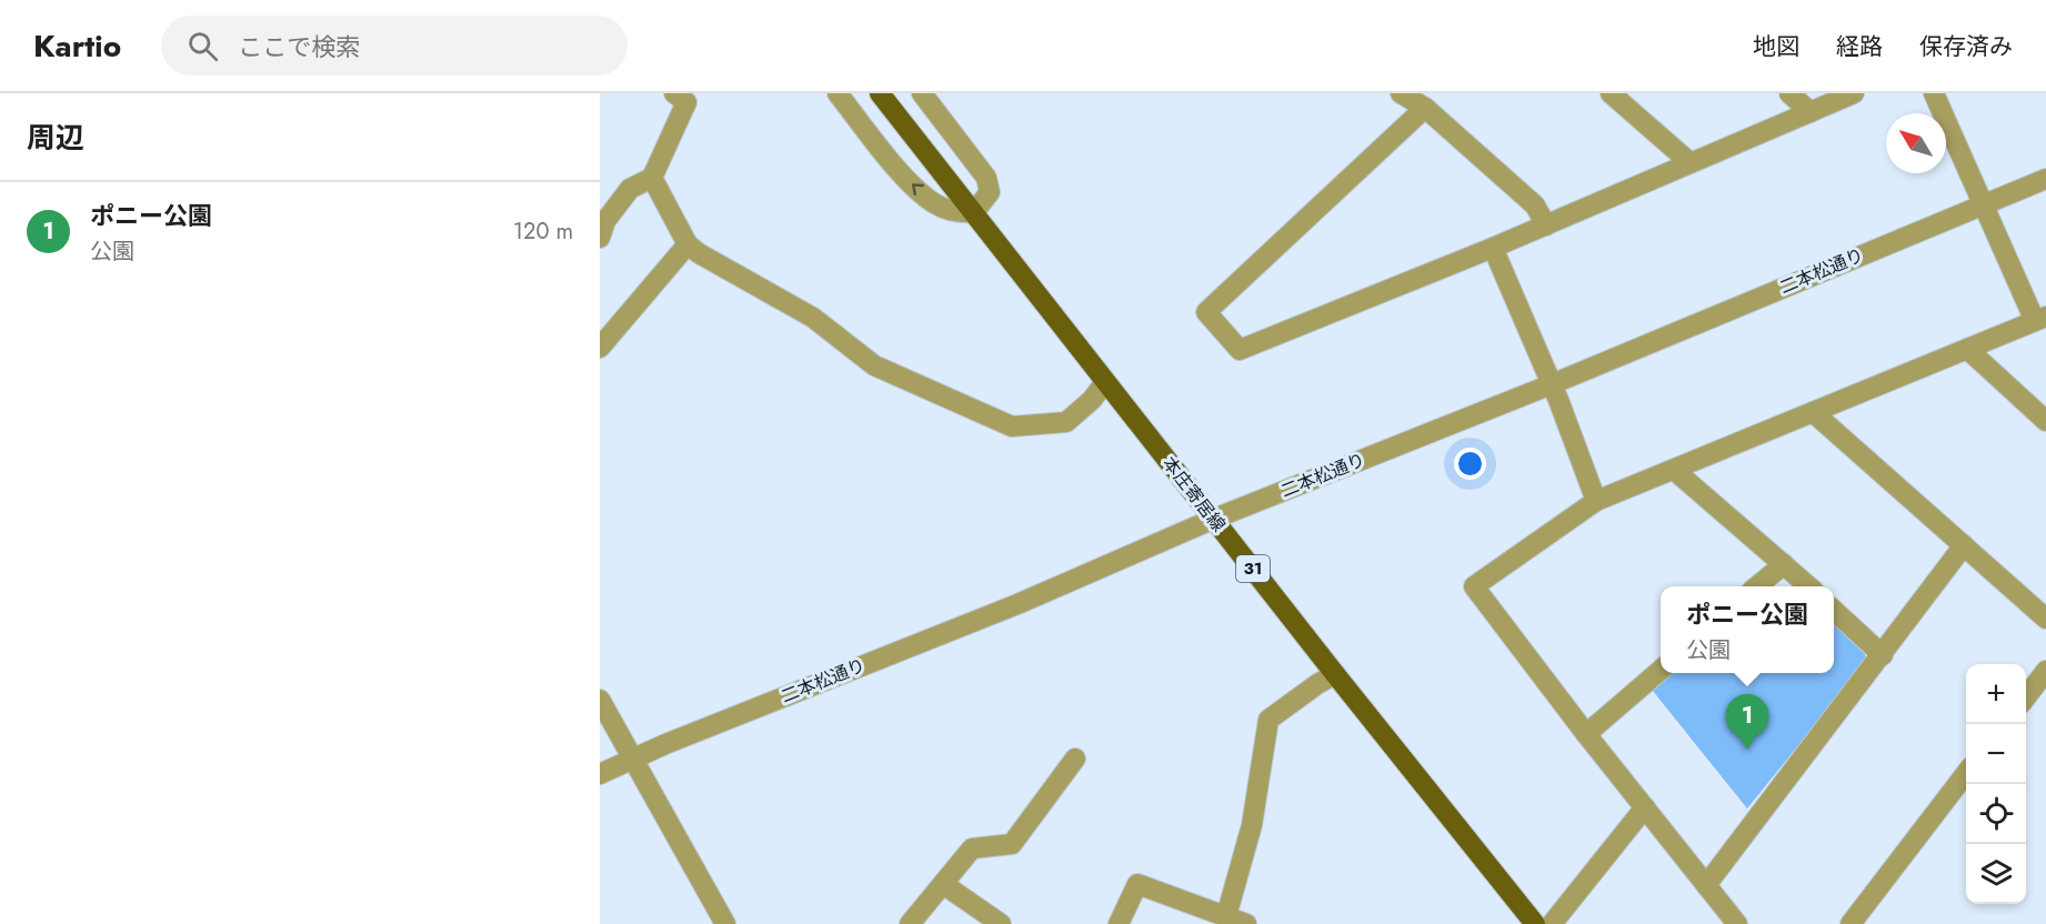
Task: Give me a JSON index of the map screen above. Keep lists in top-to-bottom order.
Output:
{
  "streets": {
    "main road": ["本庄寄居線", "31"],
    "street": ["二本松通り"]
  },
  "crossings": [
    ["二本松通り", "本庄寄居線"]
  ],
  "north": "top left",
  "page": {
    "header": "Kartio",
    "search": "ここで検索",
    "nav": ["地図", "経路", "保存済み"],
    "heading": "周辺",
    "list": [
      {
        "mark": "1",
        "name": "ポニー公園",
        "note": "公園",
        "value": "120 m"
      }
    ],
    "popup": ["ポニー公園", "公園"],
    "map_buttons": ["+", "−"],
    "pins": "1"
  }
}
